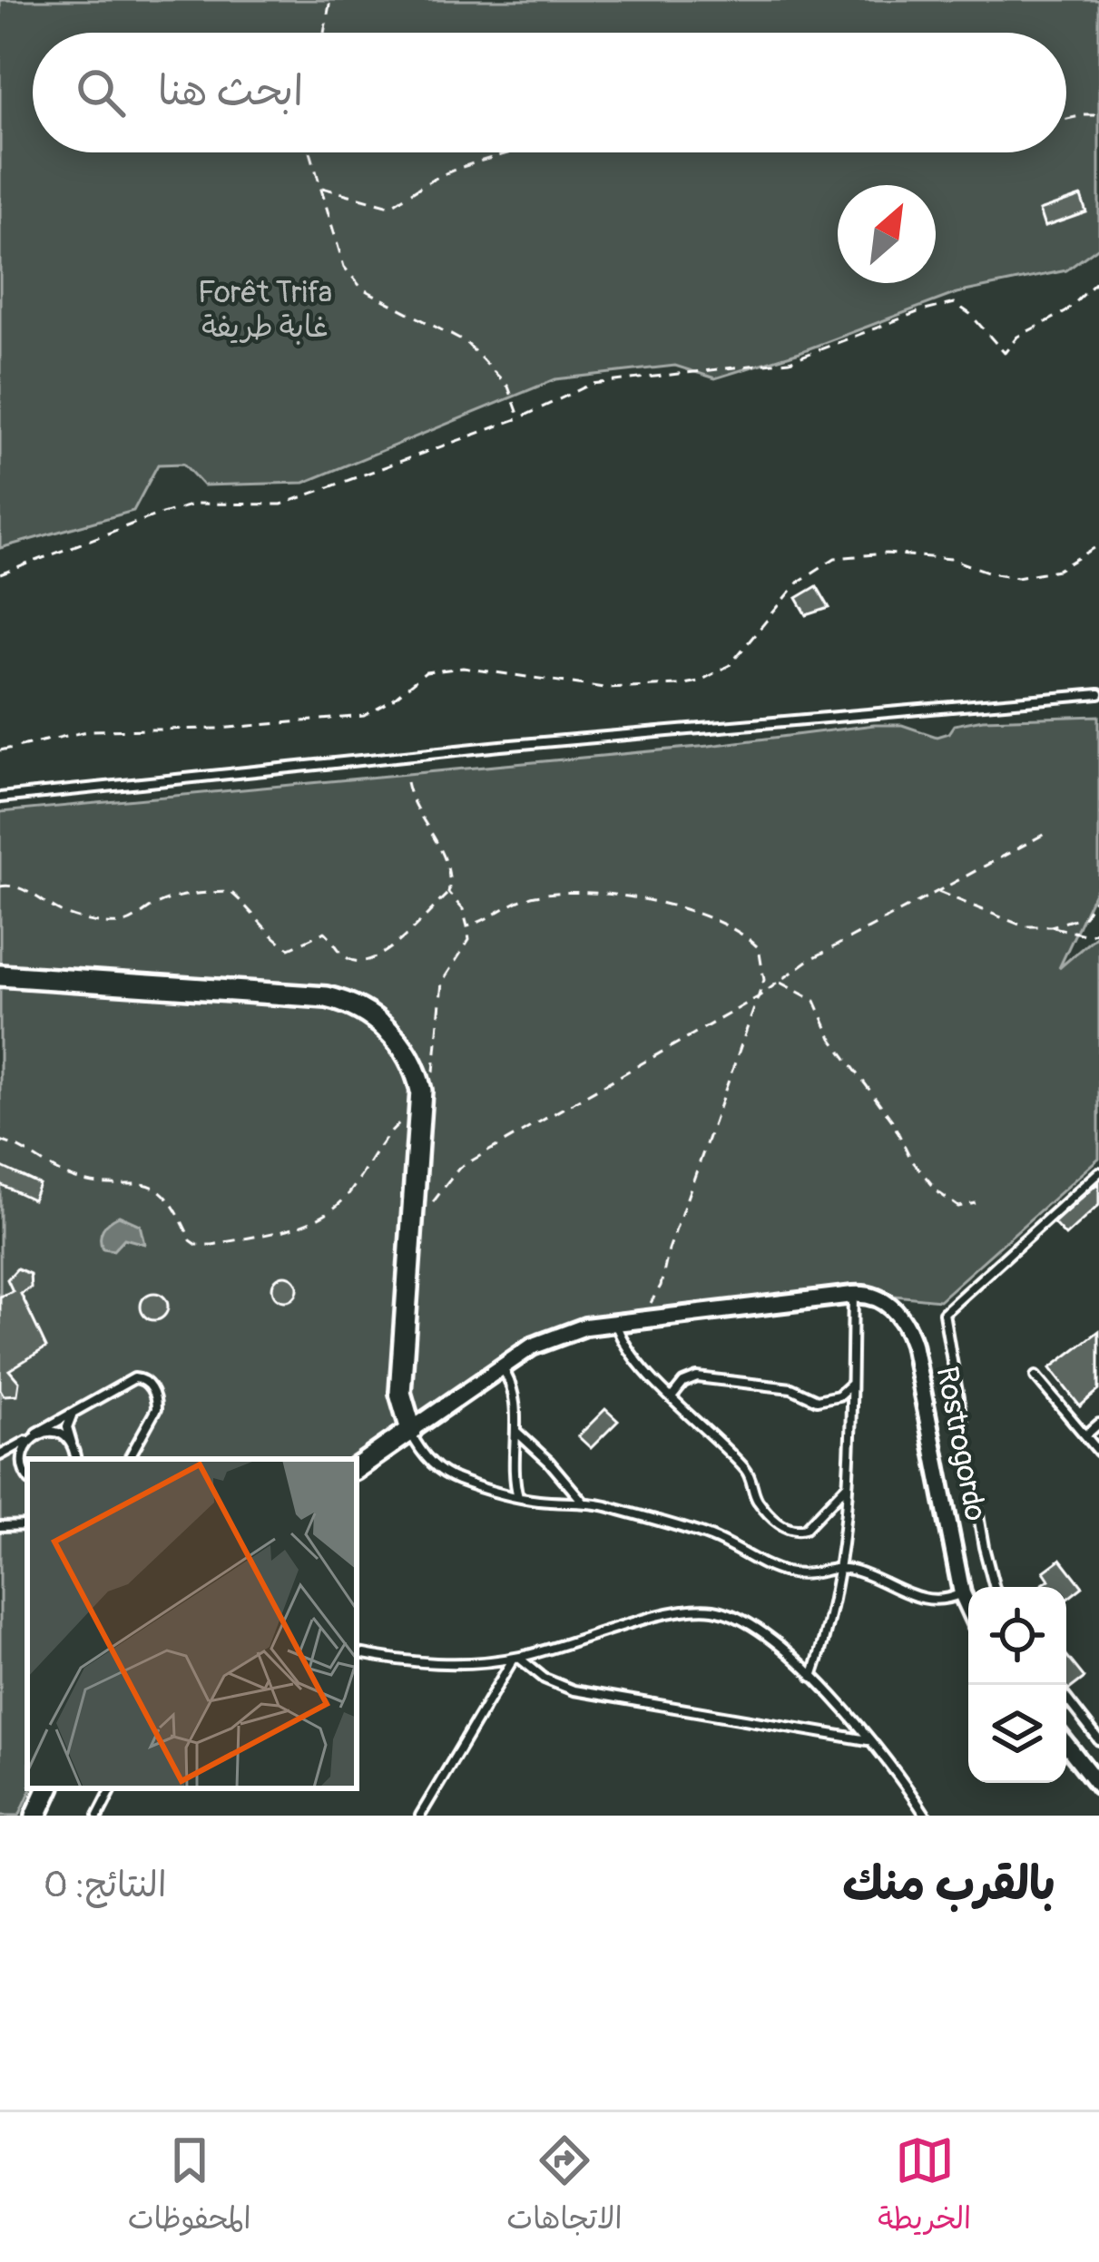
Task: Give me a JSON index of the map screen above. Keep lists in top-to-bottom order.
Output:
{
  "streets": {
    "street": ["Rostrogordo"]
  },
  "parks": ["Forêt Trifa غابة طريفة"],
  "north": "top right",
  "page": {
    "search": "ابحث هنا",
    "heading": ["بالقرب منك", "النتائج: 0"],
    "nav": ["الخريطة", "الاتجاهات", "المحفوظات"]
  }
}
